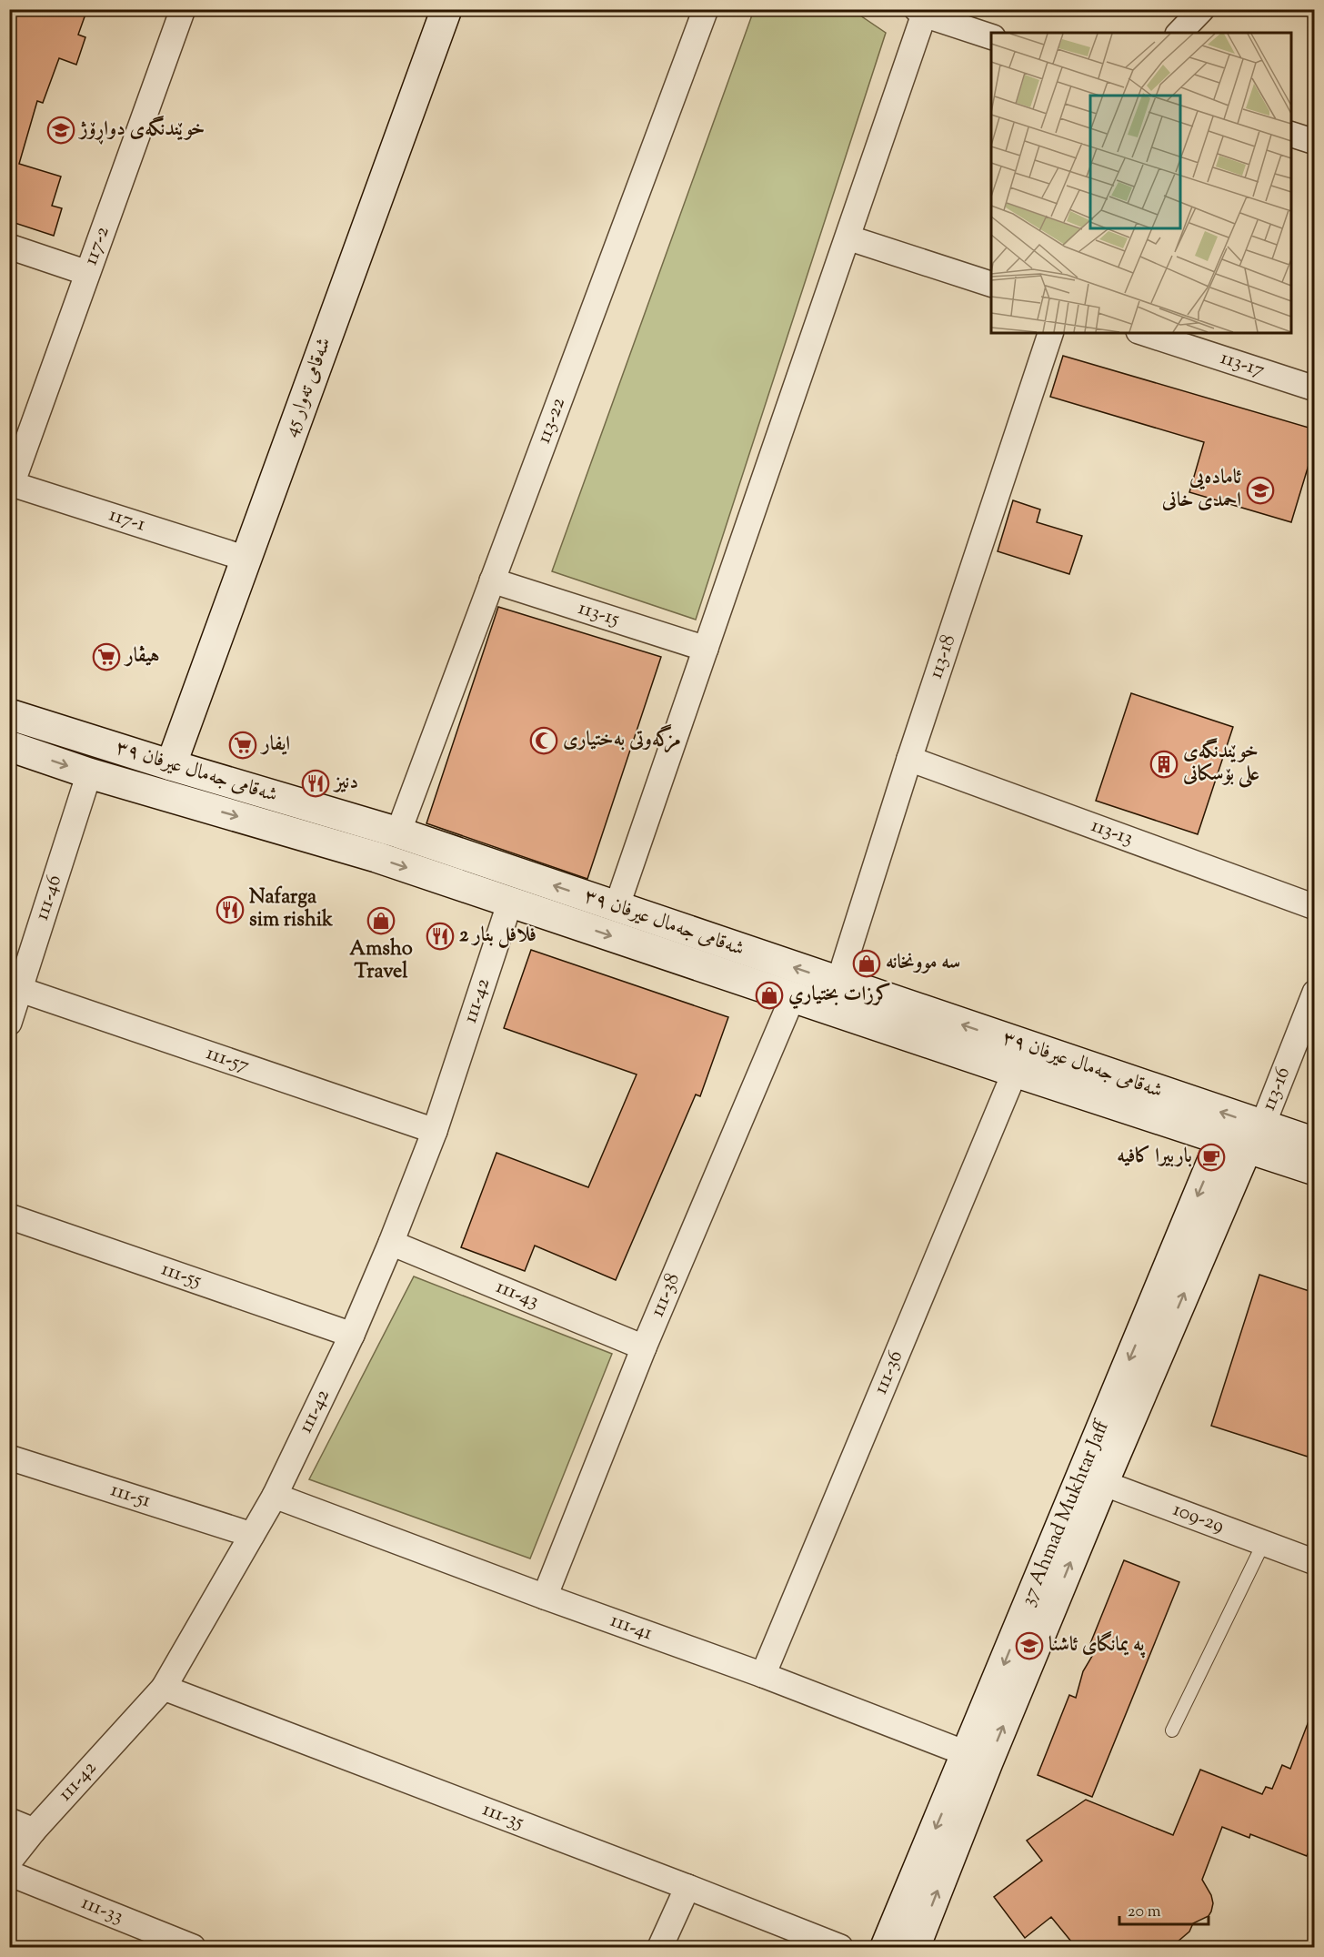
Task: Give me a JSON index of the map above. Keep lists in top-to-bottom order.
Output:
{
  "streets": {
    "main road": ["شەقامی تەوار 45", "شەقامی جەمال عیرفان ٣٩", "37 Ahmad Mukhtar Jaff"],
    "street": [
      "117-2",
      "113-17",
      "113-22",
      "117-1",
      "113-15",
      "113-18",
      "113-13",
      "111-46",
      "111-42",
      "111-57",
      "113-16",
      "111-55",
      "111-43",
      "111-38",
      "111-36",
      "111-51",
      "109-29",
      "111-41",
      "111-35",
      "111-33"
    ]
  },
  "crossings": [
    ["117-2", "117-1"],
    ["شەقامی تەوار 45", "117-1"],
    ["شەقامی تەوار 45", "شەقامی جەمال عیرفان ٣٩"],
    ["113-22", "113-15"],
    ["113-22", "شەقامی جەمال عیرفان ٣٩"],
    ["113-18", "شەقامی جەمال عیرفان ٣٩"],
    ["113-18", "113-13"],
    ["شەقامی جەمال عیرفان ٣٩", "111-46"],
    ["شەقامی جەمال عیرفان ٣٩", "111-42"],
    ["شەقامی جەمال عیرفان ٣٩", "113-16"],
    ["شەقامی جەمال عیرفان ٣٩", "111-38"],
    ["شەقامی جەمال عیرفان ٣٩", "111-36"],
    ["شەقامی جەمال عیرفان ٣٩", "37 Ahmad Mukhtar Jaff"],
    ["111-46", "111-57"],
    ["111-42", "111-57"],
    ["111-42", "111-55"],
    ["111-42", "111-43"],
    ["111-42", "111-51"],
    ["111-42", "111-41"],
    ["111-42", "111-35"],
    ["113-16", "37 Ahmad Mukhtar Jaff"],
    ["111-43", "111-38"],
    ["111-38", "111-41"],
    ["111-36", "111-41"],
    ["37 Ahmad Mukhtar Jaff", "109-29"],
    ["37 Ahmad Mukhtar Jaff", "111-41"]
  ],
  "places": {
    "school or university": ["خوێندنگەی دواڕۆژ", "ئامادەیی احمدی خانی", "په یمانگای ئاشنا"],
    "supermarket": ["هيڤار", "ايفار"],
    "mosque": ["مزگەوتی بەختیاری"],
    "building": ["خوێندنگەی علی بۆسکانی"],
    "restaurant": ["دنيز", "Nafarga sim rishik", "فلافل بنار 2"],
    "shop": ["Amsho Travel", "سه موونخانه", "كرزات بختياري"],
    "cafe": ["باربيرا كافيه"]
  },
  "scale_bar": "20 m"
}
